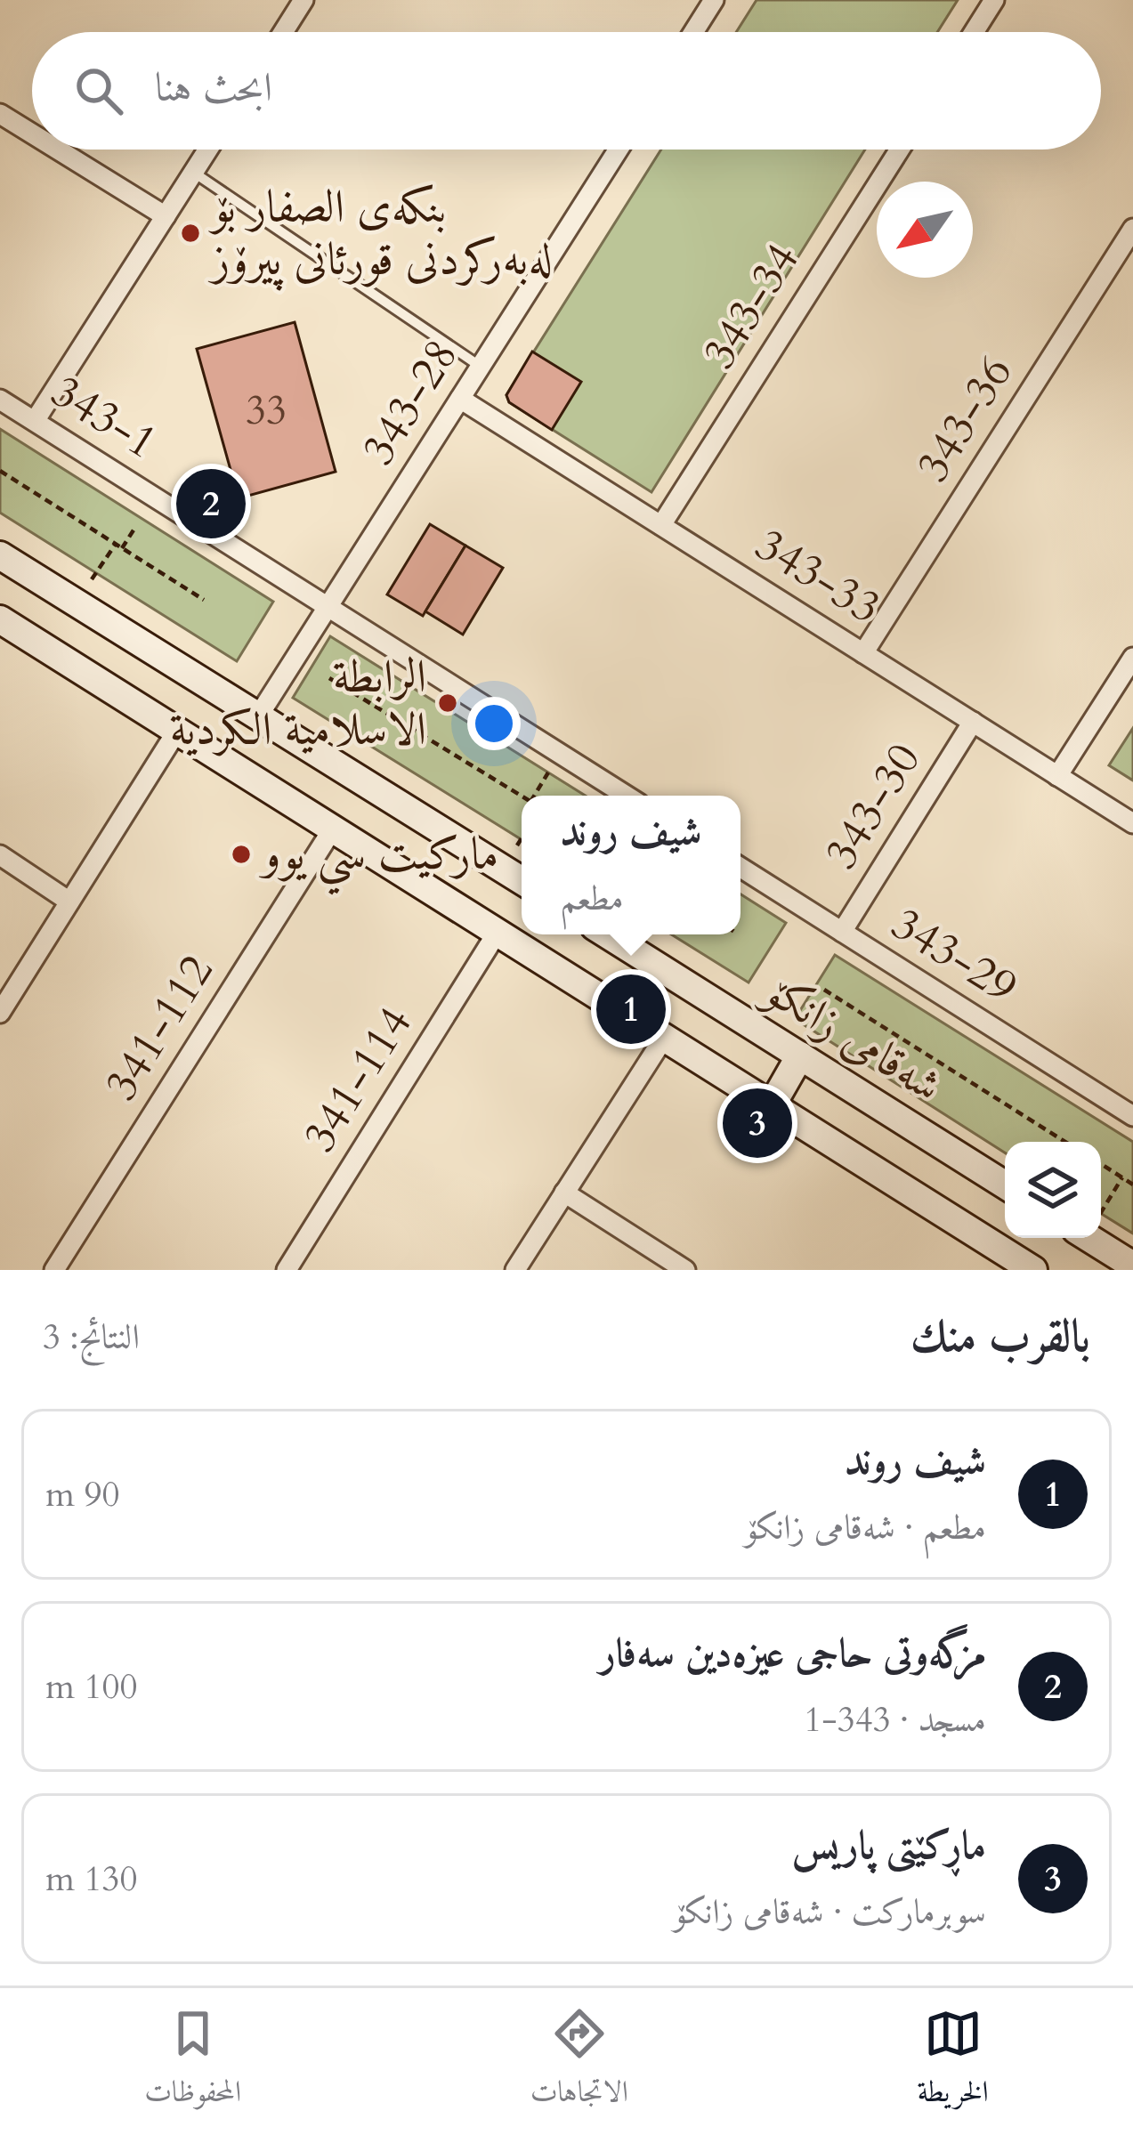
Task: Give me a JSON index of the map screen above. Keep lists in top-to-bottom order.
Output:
{
  "streets": {
    "main road": ["شەقامی زانکۆ"],
    "street": [
      "343-34",
      "343-28",
      "343-1",
      "343-36",
      "343-33",
      "343-30",
      "343-29",
      "341-112",
      "341-114"
    ]
  },
  "crossings": [
    ["343-34", "343-33"],
    ["343-28", "343-1"],
    ["343-28", "343-33"],
    ["343-36", "343-33"],
    ["343-33", "343-30"],
    ["343-30", "343-29"]
  ],
  "places": ["بنکەی الصفار بۆ لەبەرکردنی قورئانی پیرۆز", "الرابطة الاسلامية الكردية", "ماركيت سي يوو"],
  "house_numbers": ["33"],
  "north": "bottom left",
  "page": {
    "search": "ابحث هنا",
    "pins": ["2", "1", "3"],
    "popup": ["شیف روند", "مطعم"],
    "heading": ["بالقرب منك", "النتائج: 3"],
    "list": [
      {
        "mark": "1",
        "name": "شیف روند",
        "note": "مطعم · شەقامی زانکۆ",
        "value": "90 m"
      },
      {
        "mark": "2",
        "name": "مزگەوتی حاجی عیزەدین سەفار",
        "note": "مسجد · 343-1",
        "value": "100 m"
      },
      {
        "mark": "3",
        "name": "ماڕکێتی پاریس",
        "note": "سوبرماركت · شەقامی زانکۆ",
        "value": "130 m"
      }
    ],
    "nav": ["الخريطة", "الاتجاهات", "المحفوظات"]
  }
}
